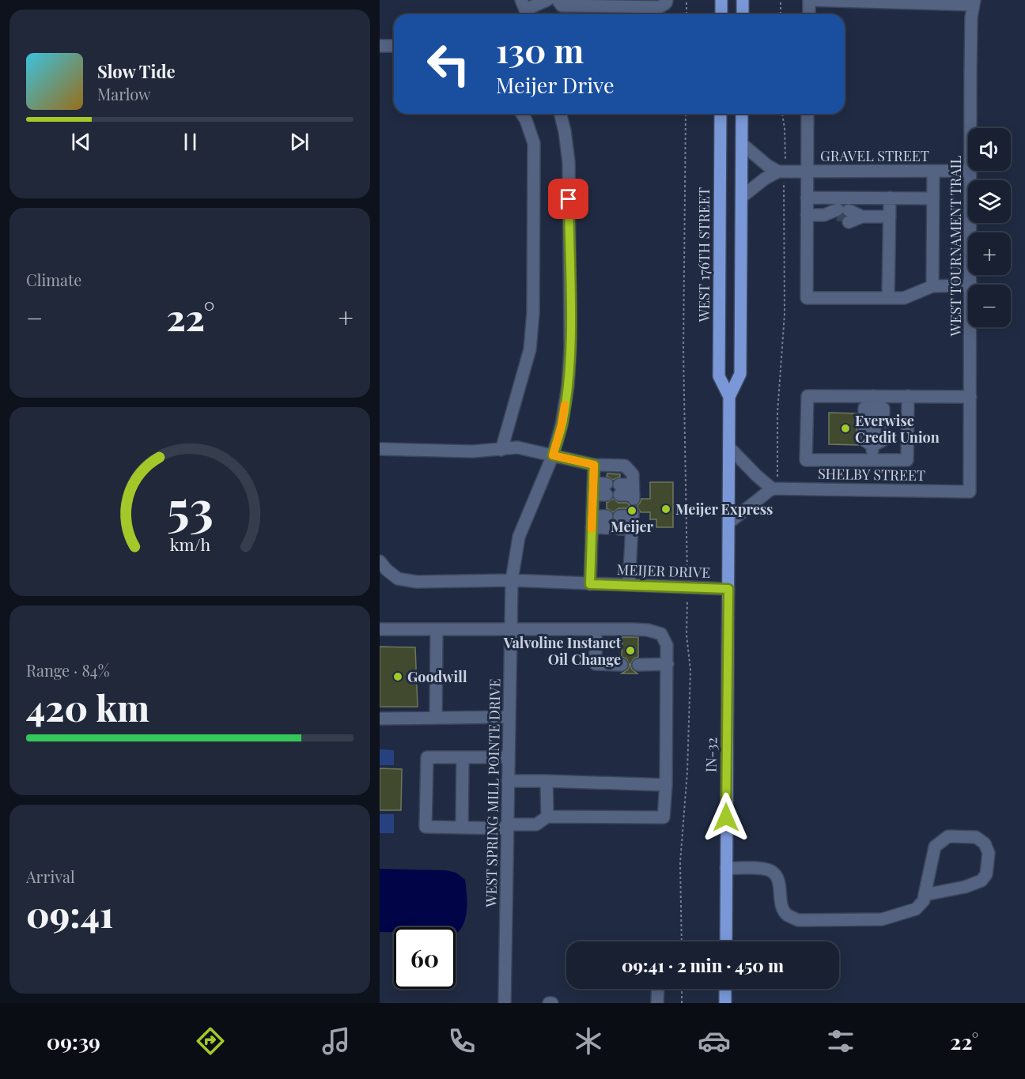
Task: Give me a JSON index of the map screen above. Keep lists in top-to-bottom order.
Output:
{
  "streets": {
    "main road": ["WEST 176TH STREET", "IN-32"],
    "street": [
      "GRAVEL STREET",
      "WEST TOURNAMENT TRAIL",
      "SHELBY STREET",
      "MEIJER DRIVE",
      "WEST SPRING MILL POINTE DRIVE"
    ]
  },
  "crossings": [
    ["GRAVEL STREET", "WEST TOURNAMENT TRAIL"],
    ["WEST TOURNAMENT TRAIL", "SHELBY STREET"],
    ["WEST 176TH STREET", "MEIJER DRIVE"],
    ["WEST 176TH STREET", "IN-32"],
    ["MEIJER DRIVE", "IN-32"],
    ["MEIJER DRIVE", "WEST SPRING MILL POINTE DRIVE"]
  ],
  "places": [
    "Everwise Credit Union",
    "Meijer Express",
    "Meijer",
    "Valvoline Instanct Oil Change",
    "Goodwill"
  ],
  "page": {
    "turn": ["130 m", "Meijer Drive"],
    "song": ["Slow Tide", "Marlow"],
    "map_buttons": ["+", "−"],
    "tile": [
      "Climate",
      ["Range · 84%", "420 km"],
      ["Arrival", "09:41"]
    ],
    "heat": ["−", "22°", "+"],
    "limit": "60",
    "trip": "09:41 · 2 min · 450 m",
    "tabs": ["09:39", "22°"],
    "gauge": ["53", "km/h"]
  }
}
